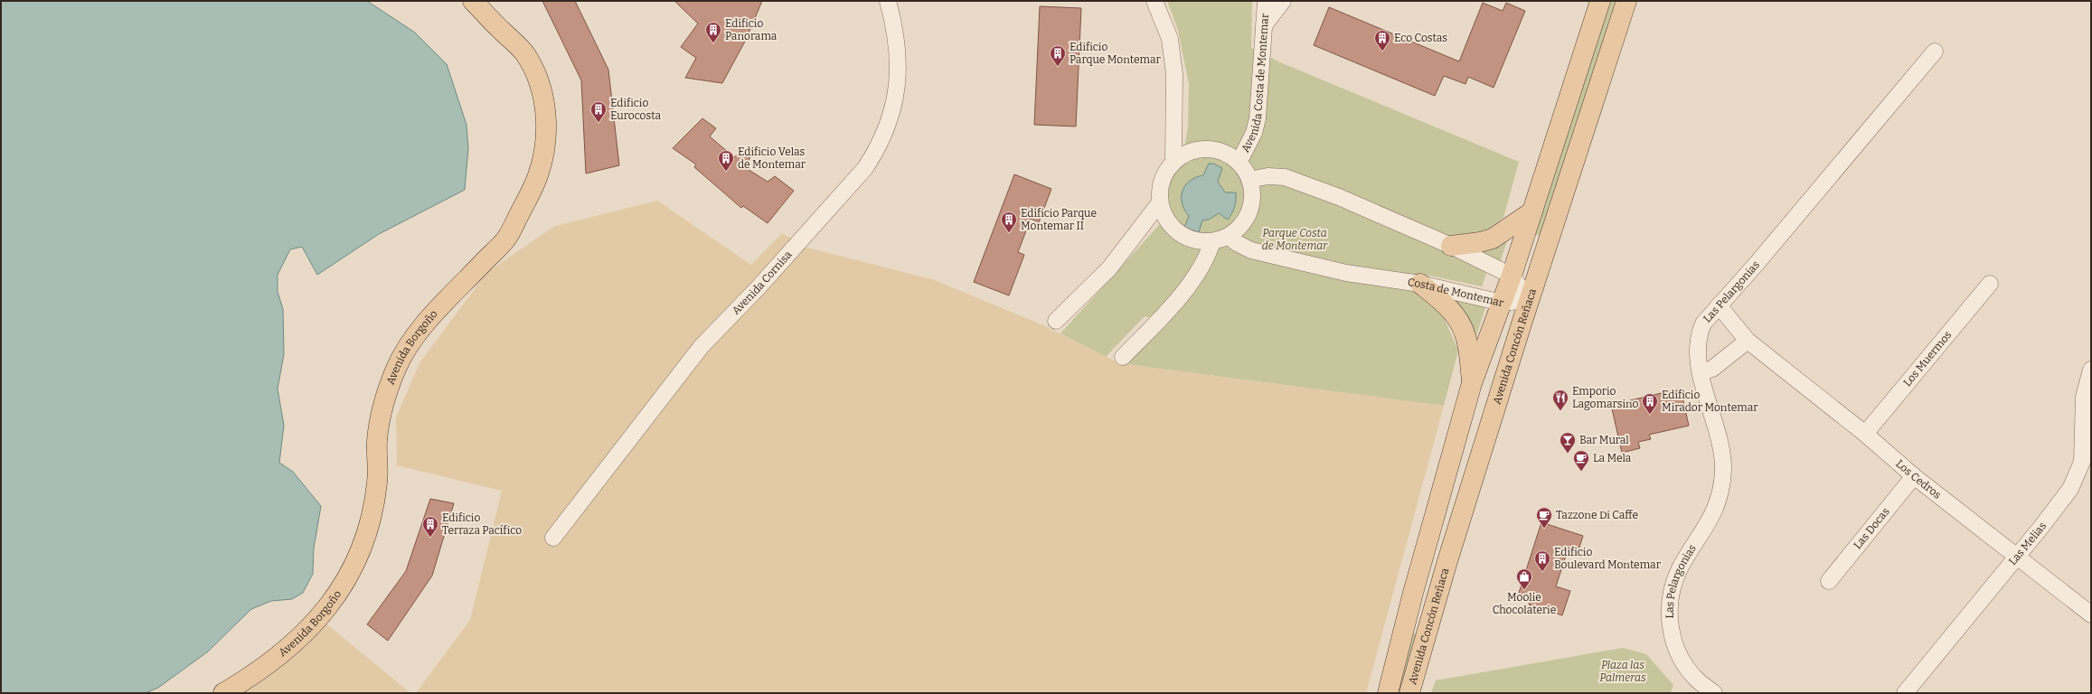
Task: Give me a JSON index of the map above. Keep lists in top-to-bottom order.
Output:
{
  "streets": {
    "main road": ["Avenida Concón Reñaca", "Avenida Borgoño"],
    "street": [
      "Avenida Costa de Montemar",
      "Avenida Cornisa",
      "Costa de Montemar",
      "Las Pelargonias",
      "Los Muermos",
      "Los Cedros",
      "Las Docas",
      "Las Melias"
    ]
  },
  "crossings": [
    ["Avenida Costa de Montemar", "Costa de Montemar"],
    ["Costa de Montemar", "Avenida Concón Reñaca"],
    ["Las Pelargonias", "Los Cedros"],
    ["Los Muermos", "Los Cedros"],
    ["Los Cedros", "Las Docas"],
    ["Los Cedros", "Las Melias"]
  ],
  "parks": ["Parque Costa de Montemar", "Plaza las Palmeras"],
  "places": {
    "building": [
      "Edificio Panorama",
      "Eco Costas",
      "Edificio Parque Montemar",
      "Edificio Eurocosta",
      "Edificio Velas de Montemar",
      "Edificio Parque Montemar II",
      "Edificio Mirador Montemar",
      "Edificio Terraza Pacífico",
      "Edificio Boulevard Montemar"
    ],
    "restaurant": ["Emporio Lagomarsino"],
    "bar": ["Bar Mural"],
    "cafe": ["La Mela", "Tazzone Di Caffe"],
    "shop": ["Moolie Chocolaterie"]
  }
}
